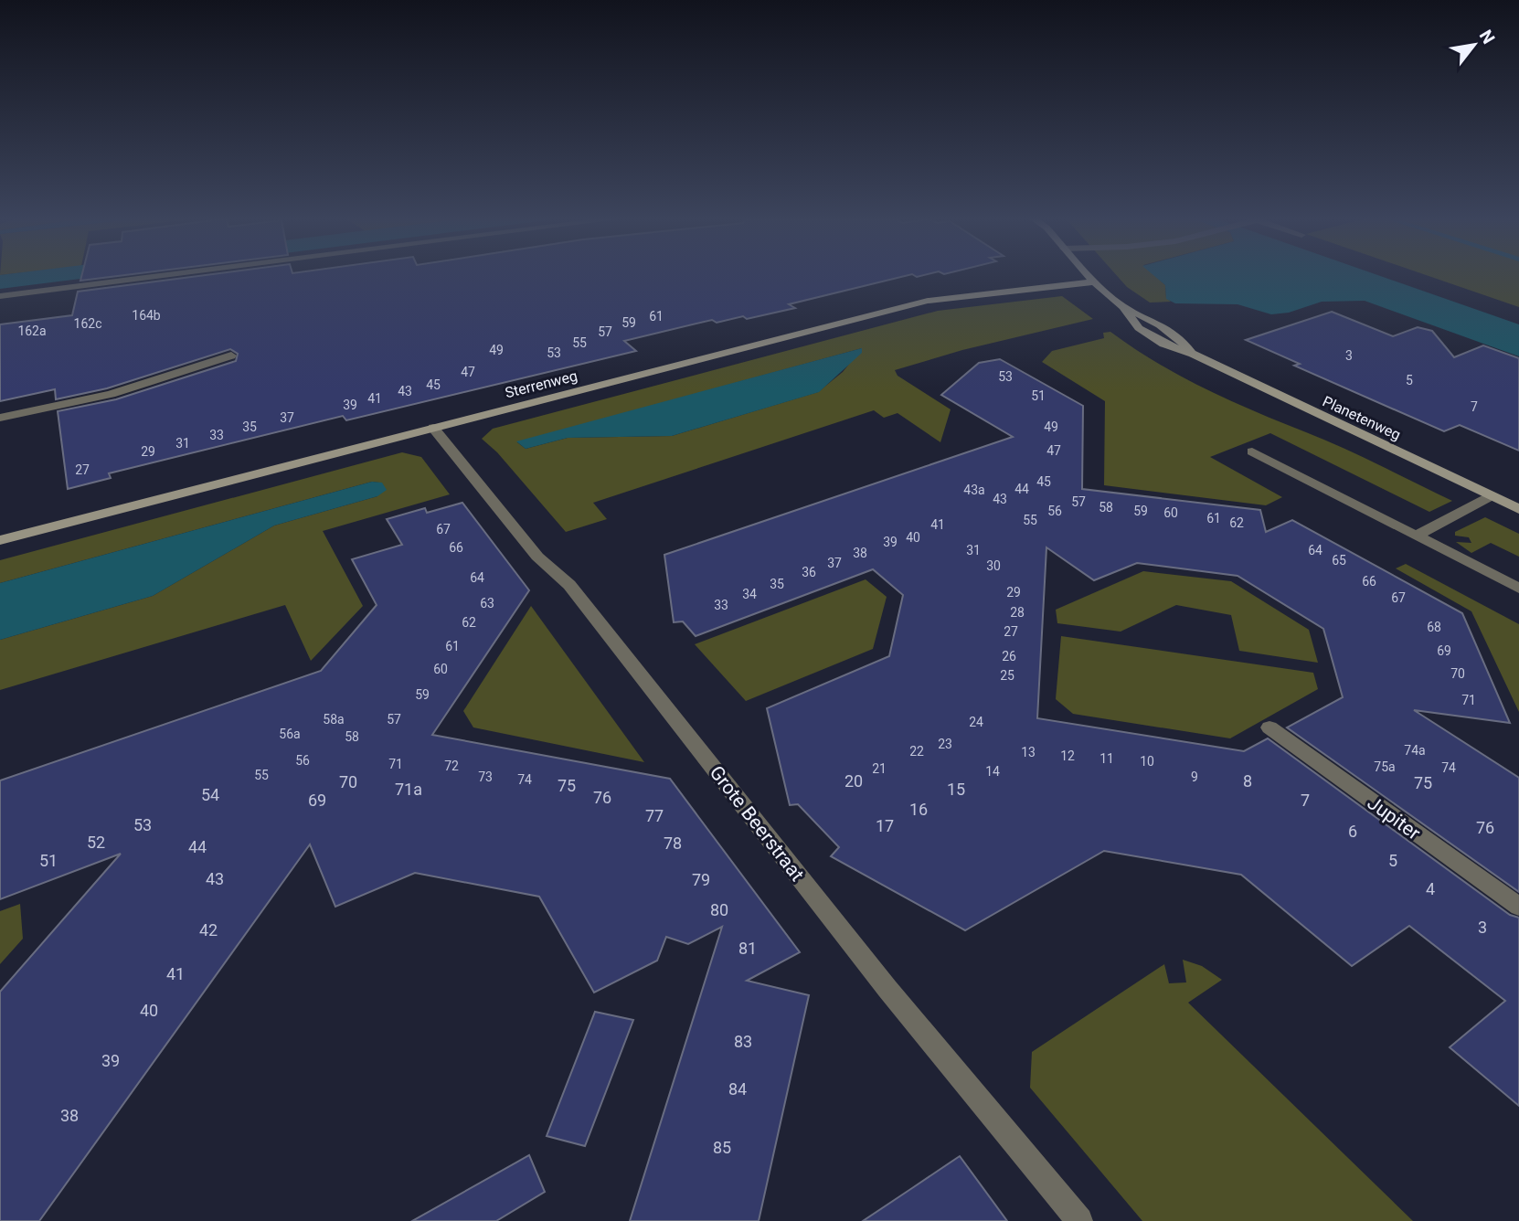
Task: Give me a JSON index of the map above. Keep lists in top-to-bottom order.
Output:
{
  "streets": {
    "street": [
      "Sterrenweg",
      "Planetenweg",
      "Jupiter",
      "Grote Beerstraat"
    ]
  },
  "crossings": [
    ["Sterrenweg", "Planetenweg"],
    ["Sterrenweg", "Grote Beerstraat"]
  ],
  "house_numbers": [
    "164b",
    "61",
    "59",
    "162c",
    "162a",
    "57",
    "55",
    "49",
    "53",
    "3",
    "47",
    "53",
    "5",
    "45",
    "43",
    "51",
    "41",
    "39",
    "7",
    "37",
    "35",
    "49",
    "33",
    "31",
    "47",
    "29",
    "27",
    "45",
    "44",
    "43a",
    "43",
    "57",
    "58",
    "56",
    "59",
    "60",
    "61",
    "55",
    "62",
    "41",
    "67",
    "40",
    "39",
    "66",
    "31",
    "64",
    "38",
    "65",
    "37",
    "30",
    "36",
    "64",
    "66",
    "35",
    "29",
    "34",
    "67",
    "63",
    "33",
    "28",
    "62",
    "68",
    "27",
    "61",
    "69",
    "26",
    "60",
    "70",
    "25",
    "59",
    "71",
    "58a",
    "57",
    "24",
    "56a",
    "58",
    "23",
    "74a",
    "22",
    "13",
    "12",
    "11",
    "56",
    "10",
    "71",
    "72",
    "75a",
    "74",
    "21",
    "14",
    "55",
    "73",
    "9",
    "74",
    "20",
    "8",
    "70",
    "75",
    "75",
    "71a",
    "15",
    "54",
    "76",
    "69",
    "7",
    "16",
    "77",
    "53",
    "17",
    "76",
    "6",
    "52",
    "78",
    "44",
    "51",
    "5",
    "43",
    "79",
    "4",
    "80",
    "3",
    "42",
    "81",
    "41",
    "40",
    "83",
    "39",
    "84",
    "38",
    "85"
  ],
  "north": "top right"
}
